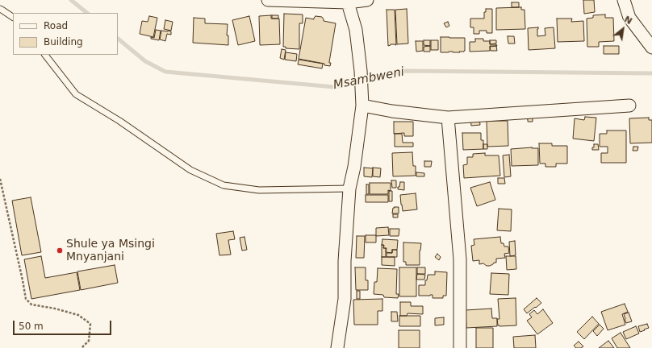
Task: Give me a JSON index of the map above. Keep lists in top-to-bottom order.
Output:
{
  "water": ["Msambweni"],
  "places": ["Shule ya Msingi Mnyanjani"],
  "legend": ["Road", "Building"],
  "scale_bar": "50 m",
  "north": "top right"
}
